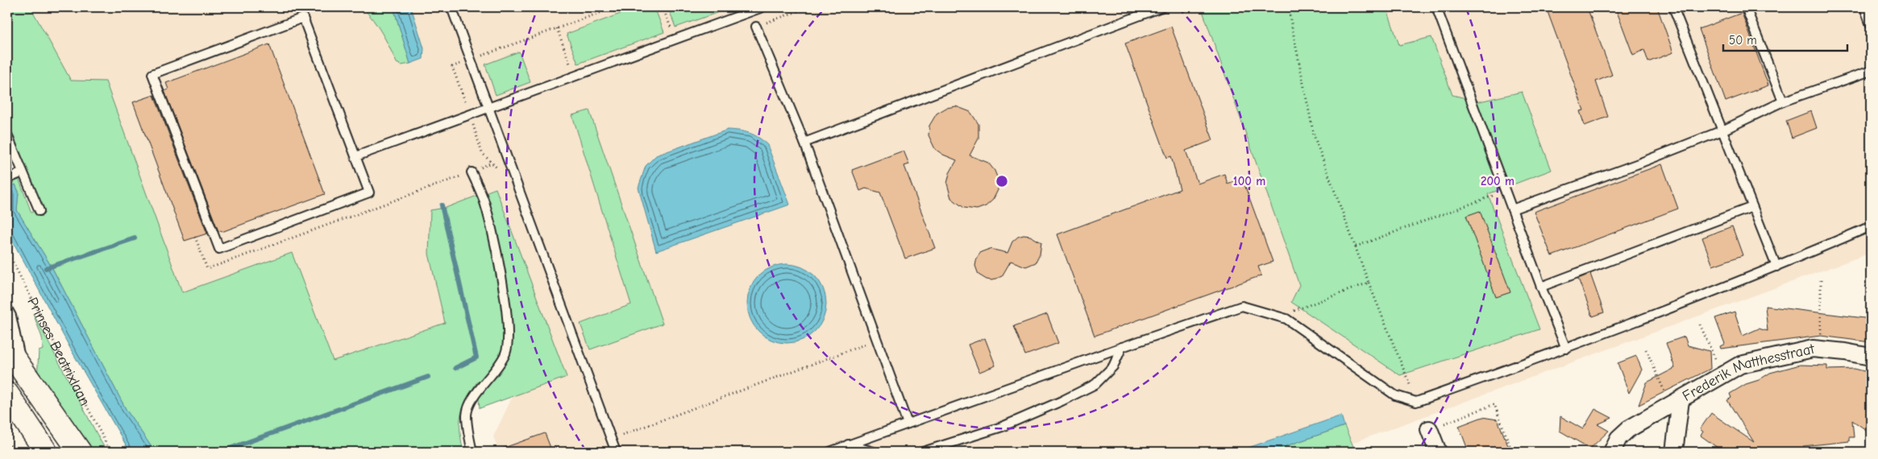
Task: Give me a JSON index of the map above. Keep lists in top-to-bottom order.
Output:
{
  "streets": {
    "street": ["Frederik Matthesstraat"],
    "path": ["Prinses Beatrixlaan"]
  },
  "scale_bar": "50 m",
  "rings": ["100 m", "200 m"]
}
